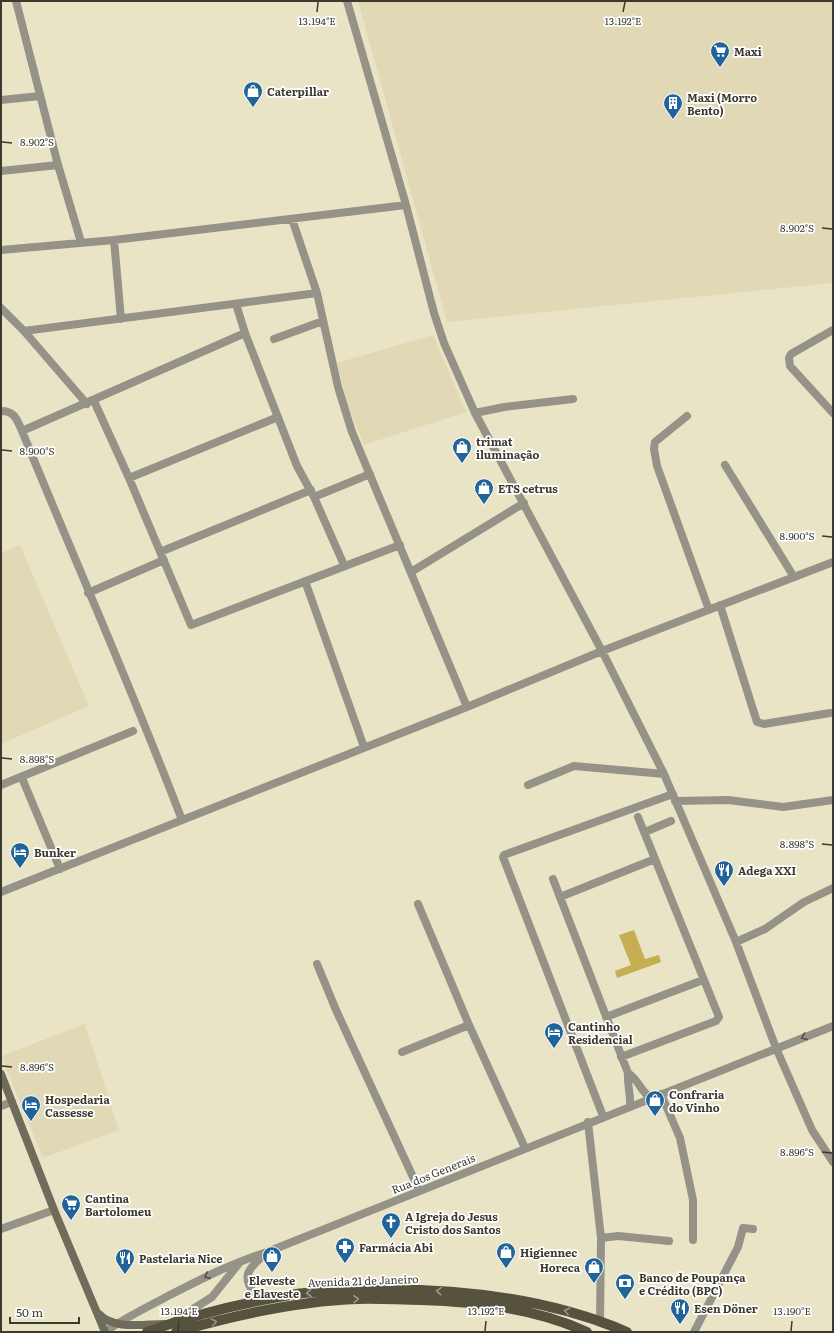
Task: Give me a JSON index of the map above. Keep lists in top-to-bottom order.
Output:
{
  "streets": {
    "main road": ["Avenida 21 de Janeiro"],
    "street": ["Rua dos Generais"]
  },
  "places": {
    "supermarket": ["Maxi", "Cantina Bartolomeu"],
    "shop": [
      "Caterpillar",
      "trimat iluminação",
      "ETS cetrus",
      "Confraria do Vinho",
      "Higiennec",
      "Eleveste e Elaveste",
      "Horeca"
    ],
    "building": ["Maxi (Morro Bento)"],
    "hotel": ["Bunker", "Cantinho Residencial", "Hospedaria Cassesse"],
    "restaurant": ["Adega XXI", "Pastelaria Nice", "Esen Döner"],
    "church": ["A Igreja do Jesus Cristo dos Santos"],
    "pharmacy": ["Farmácia Abi"],
    "bank": ["Banco de Poupança e Crédito (BPC)"]
  },
  "scale_bar": "50 m",
  "coordinates": [
    "13.194°E",
    "13.192°E",
    "8.902°S",
    "8.900°S",
    "8.898°S",
    "8.896°S",
    "13.190°E"
  ]
}
